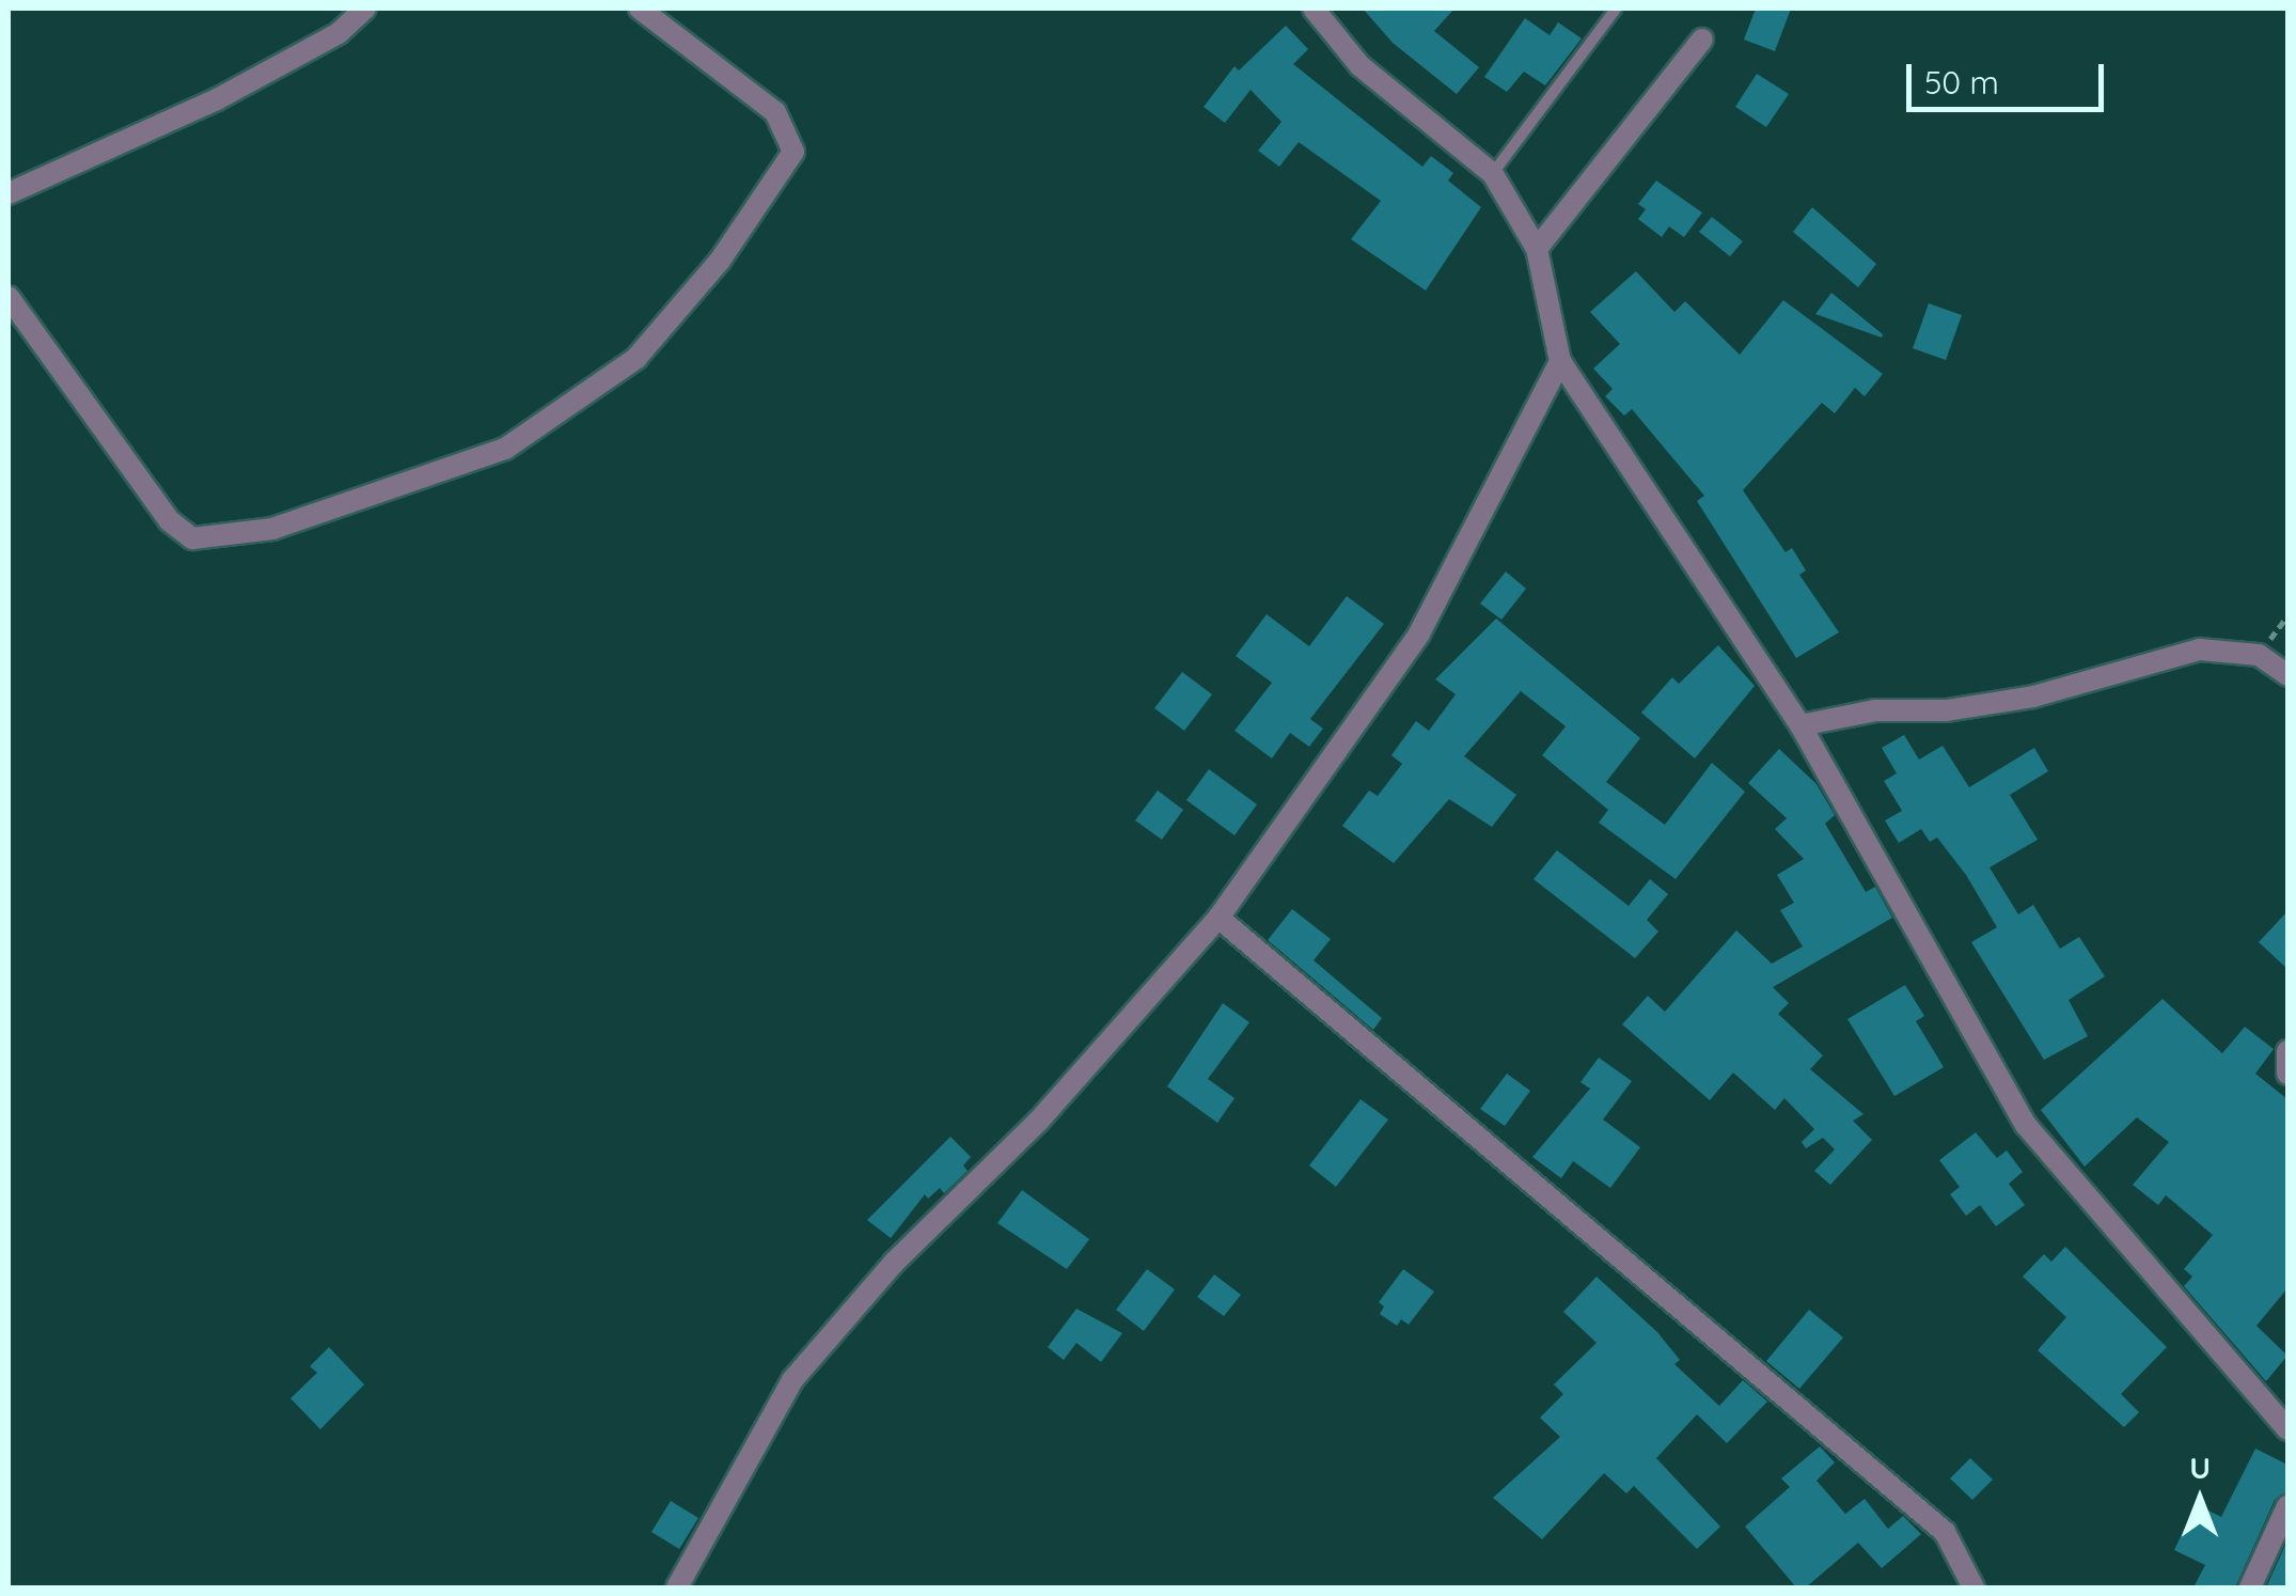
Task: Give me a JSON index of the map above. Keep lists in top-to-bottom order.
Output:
{
  "scale_bar": "50 m",
  "north": "top"
}
